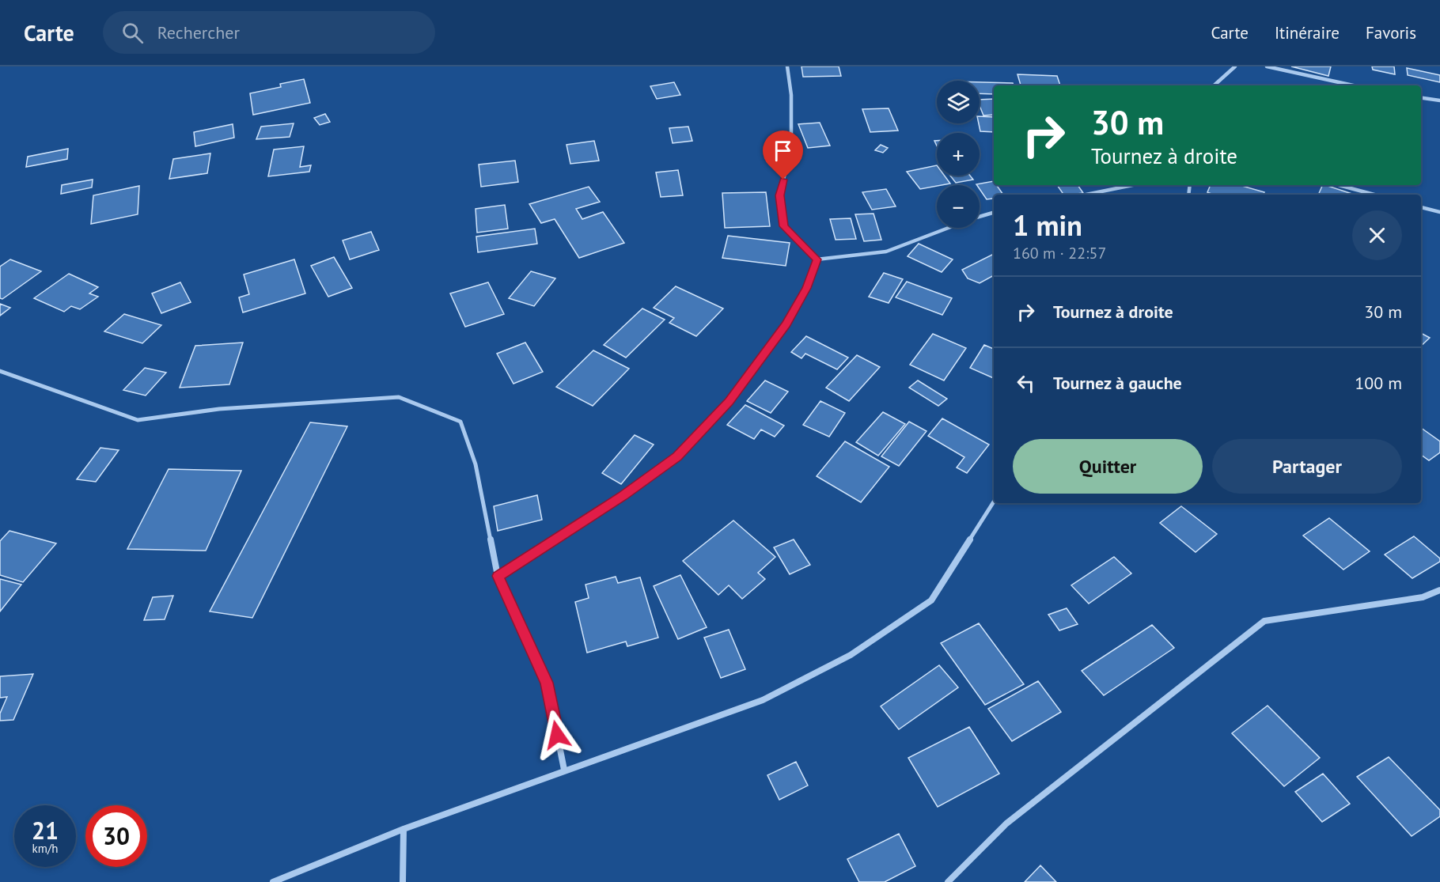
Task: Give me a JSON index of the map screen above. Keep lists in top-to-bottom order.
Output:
{
  "page": {
    "header": "Carte",
    "search": "Rechercher",
    "nav": ["Carte", "Itinéraire", "Favoris"],
    "map_buttons": ["+", "−"],
    "turn": ["30 m", "Tournez à droite"],
    "heading": ["1 min", "160 m · 22:57"],
    "list": [
      {
        "name": "Tournez à droite",
        "value": "30 m"
      },
      {
        "name": "Tournez à gauche",
        "value": "100 m"
      }
    ],
    "buttons": ["Quitter", "Partager"],
    "speed": "21 km/h",
    "limit": "30"
  }
}
